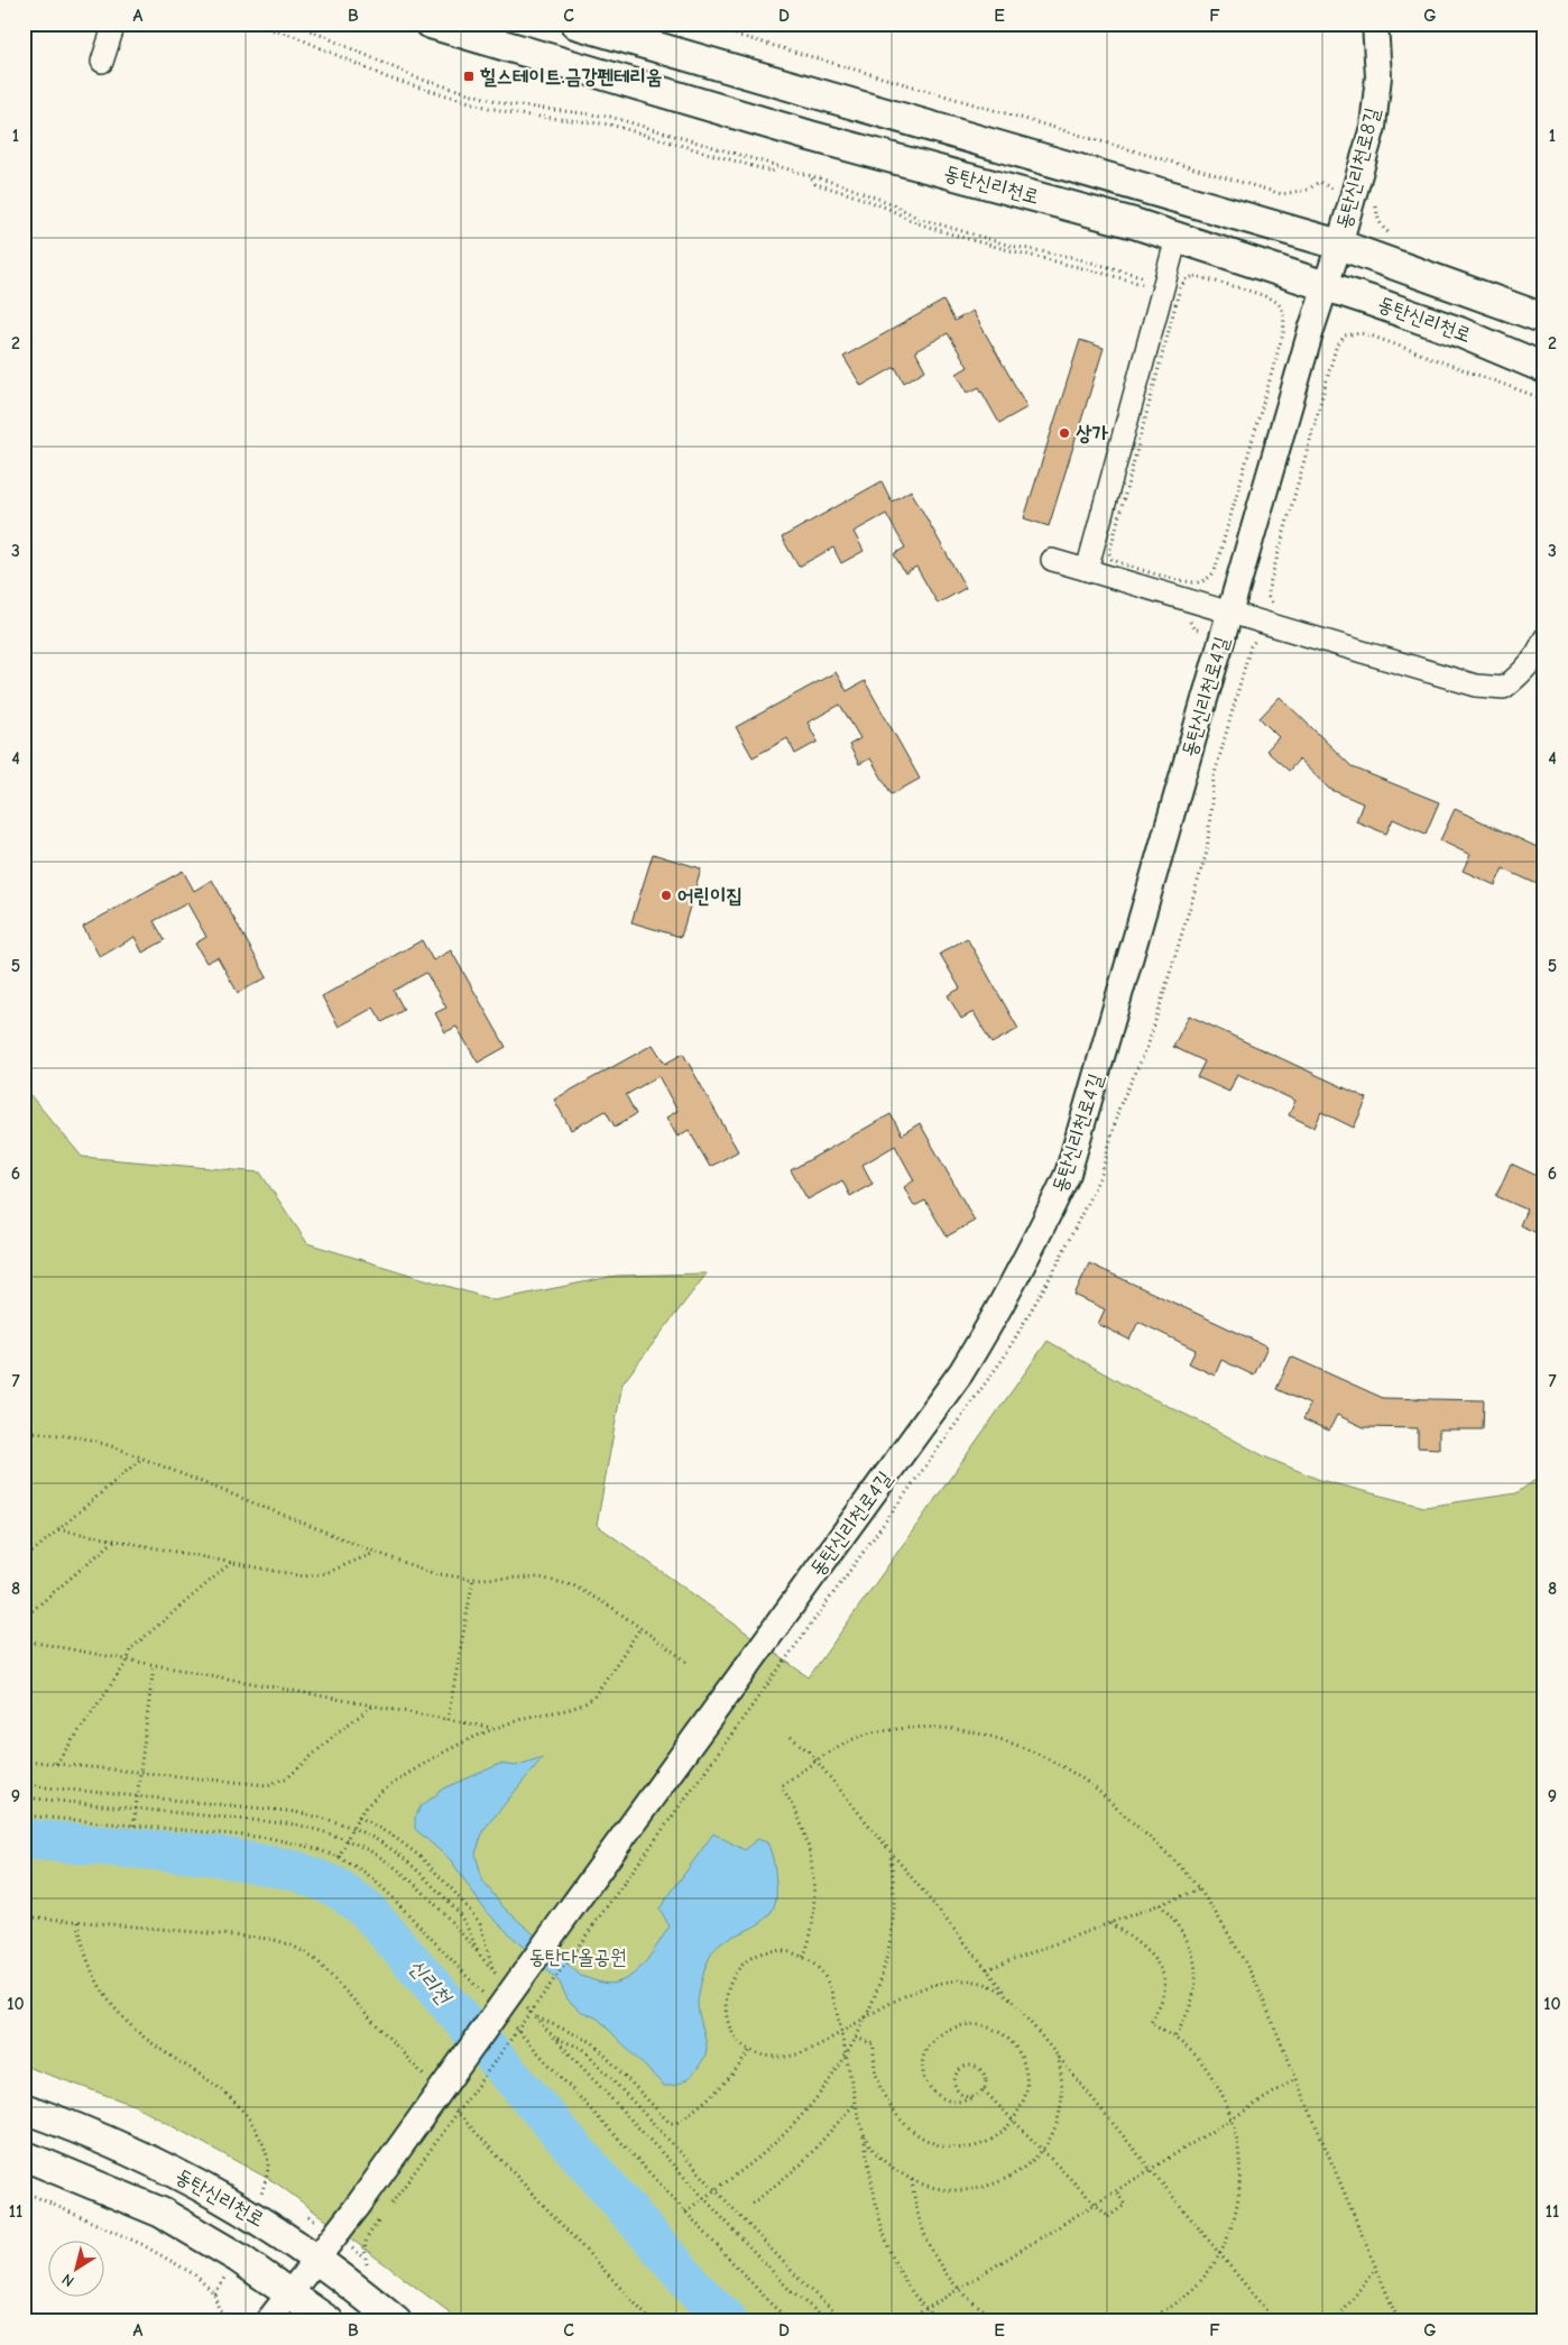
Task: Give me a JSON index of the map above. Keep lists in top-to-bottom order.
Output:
{
  "streets": {
    "main road": ["동탄신리천로"],
    "street": ["동탄신리천로8길", "동탄신리천로4길"]
  },
  "crossings": [
    ["동탄신리천로8길", "동탄신리천로"],
    ["동탄신리천로8길", "동탄신리천로4길"],
    ["동탄신리천로", "동탄신리천로4길"]
  ],
  "water": ["신리천"],
  "parks": ["동탄다올공원"],
  "places": {
    "transit": ["힐스테이트.금강펜테리움"],
    "other": ["상가", "어린이집"]
  },
  "north": "bottom left",
  "grid": {
    "columns": [
      "A",
      "B",
      "C",
      "D",
      "E",
      "F",
      "G"
    ],
    "rows": [
      "1",
      "2",
      "3",
      "4",
      "5",
      "6",
      "7",
      "8",
      "9",
      "10",
      "11"
    ]
  }
}
